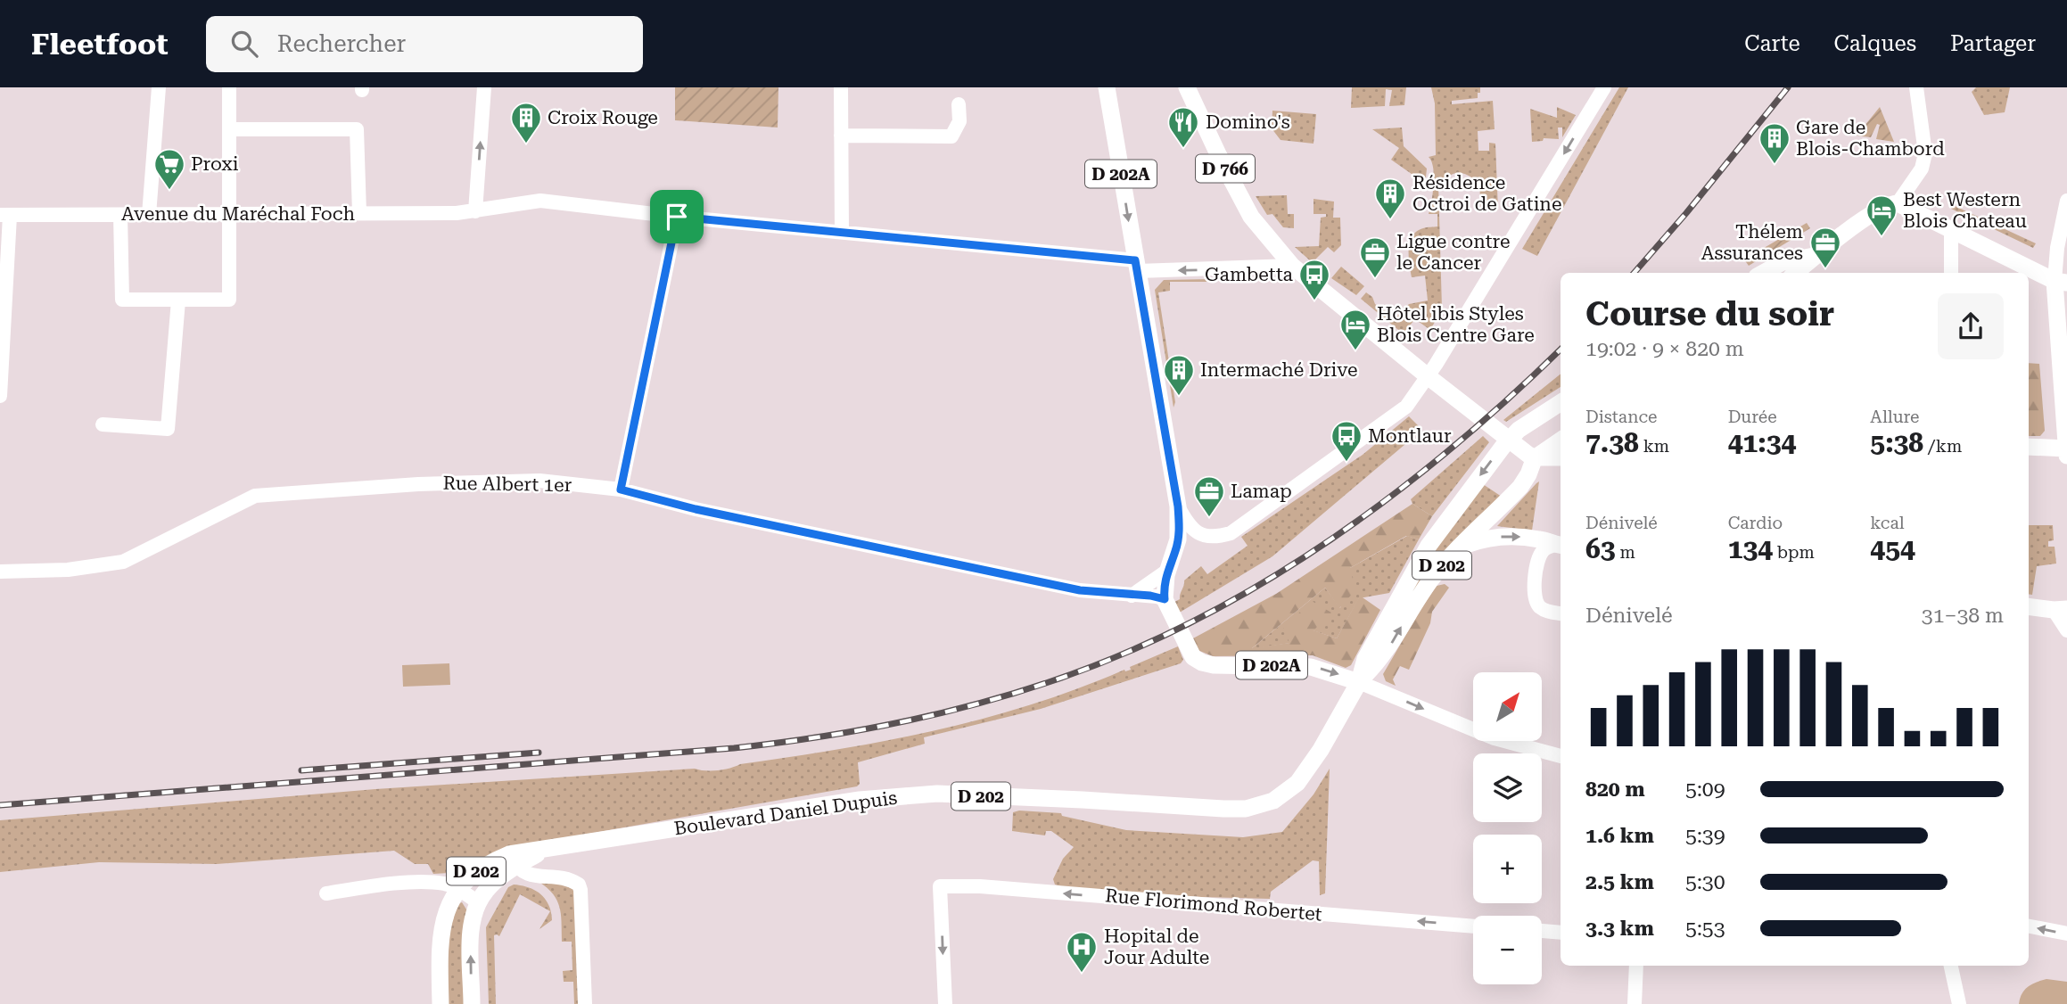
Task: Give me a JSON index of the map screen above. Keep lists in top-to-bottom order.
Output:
{
  "streets": {
    "main road": [
      "D 766",
      "D 202A",
      "D 202",
      "Boulevard Daniel Dupuis"
    ],
    "street": ["Avenue du Maréchal Foch", "Rue Albert 1er", "Rue Florimond Robertet"]
  },
  "crossings": [
    ["D 766", "Avenue du Maréchal Foch"],
    ["D 766", "D 202"],
    ["D 202A", "Avenue du Maréchal Foch"],
    ["D 202A", "Rue Albert 1er"],
    ["D 202A", "D 202"],
    ["D 202A", "Boulevard Daniel Dupuis"],
    ["D 202", "Boulevard Daniel Dupuis"]
  ],
  "one_way": ["Rue Florimond Robertet"],
  "places": {
    "building": [
      "Croix Rouge",
      "Gare de Blois-Chambord",
      "Résidence Octroi de Gatine",
      "Intermaché Drive"
    ],
    "restaurant": ["Domino's"],
    "supermarket": ["Proxi"],
    "hotel": ["Best Western Blois Chateau", "Hôtel ibis Styles Blois Centre Gare"],
    "office": ["Thélem Assurances", "Ligue contre le Cancer", "Lamap"],
    "bus stop": ["Gambetta", "Montlaur"],
    "hospital": ["Hopital de Jour Adulte"]
  },
  "north": "top right",
  "page": {
    "header": "Fleetfoot",
    "search": "Rechercher",
    "nav": ["Carte", "Calques", "Partager"],
    "heading": ["Course du soir", "19:02 · 9 × 820 m"],
    "stats": [
      ["Distance", "7.38 km"],
      ["Durée", "41:34"],
      ["Allure", "5:38 /km"],
      ["Dénivelé", "63 m"],
      ["Cardio", "134 bpm"],
      ["kcal", "454"]
    ],
    "chart": ["Dénivelé", "31–38 m"],
    "map_buttons": ["+", "−"],
    "list": [
      {
        "name": "820 m",
        "note": "5:09"
      },
      {
        "name": "1.6 km",
        "note": "5:39"
      },
      {
        "name": "2.5 km",
        "note": "5:30"
      },
      {
        "name": "3.3 km",
        "note": "5:53"
      }
    ]
  }
}
